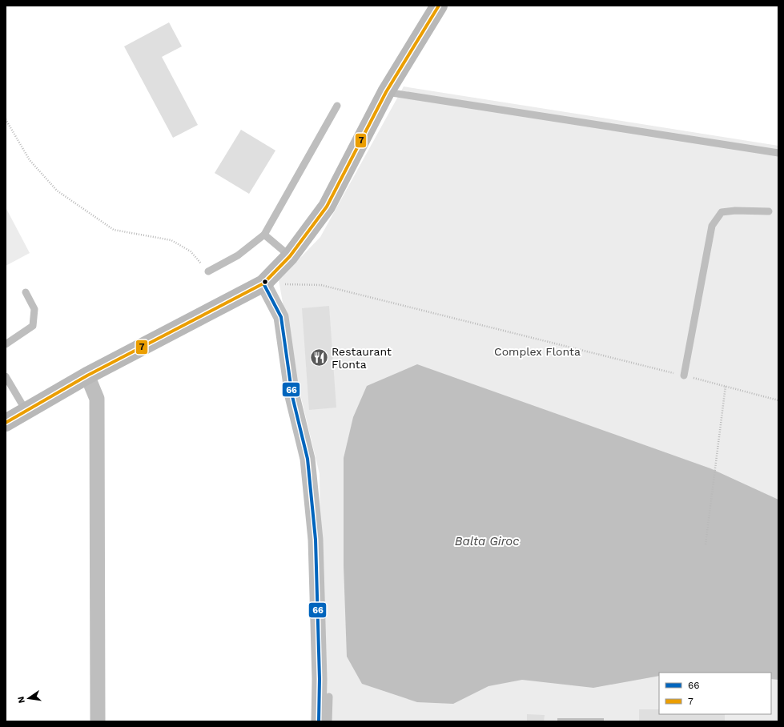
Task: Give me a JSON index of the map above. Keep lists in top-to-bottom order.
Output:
{
  "water": ["Balta Giroc"],
  "parks": ["Complex Flonta"],
  "places": {
    "restaurant": ["Restaurant Flonta"]
  },
  "lines": ["transit line 7", "transit line 66"],
  "legend": ["66", "7"],
  "north": "left"
}
